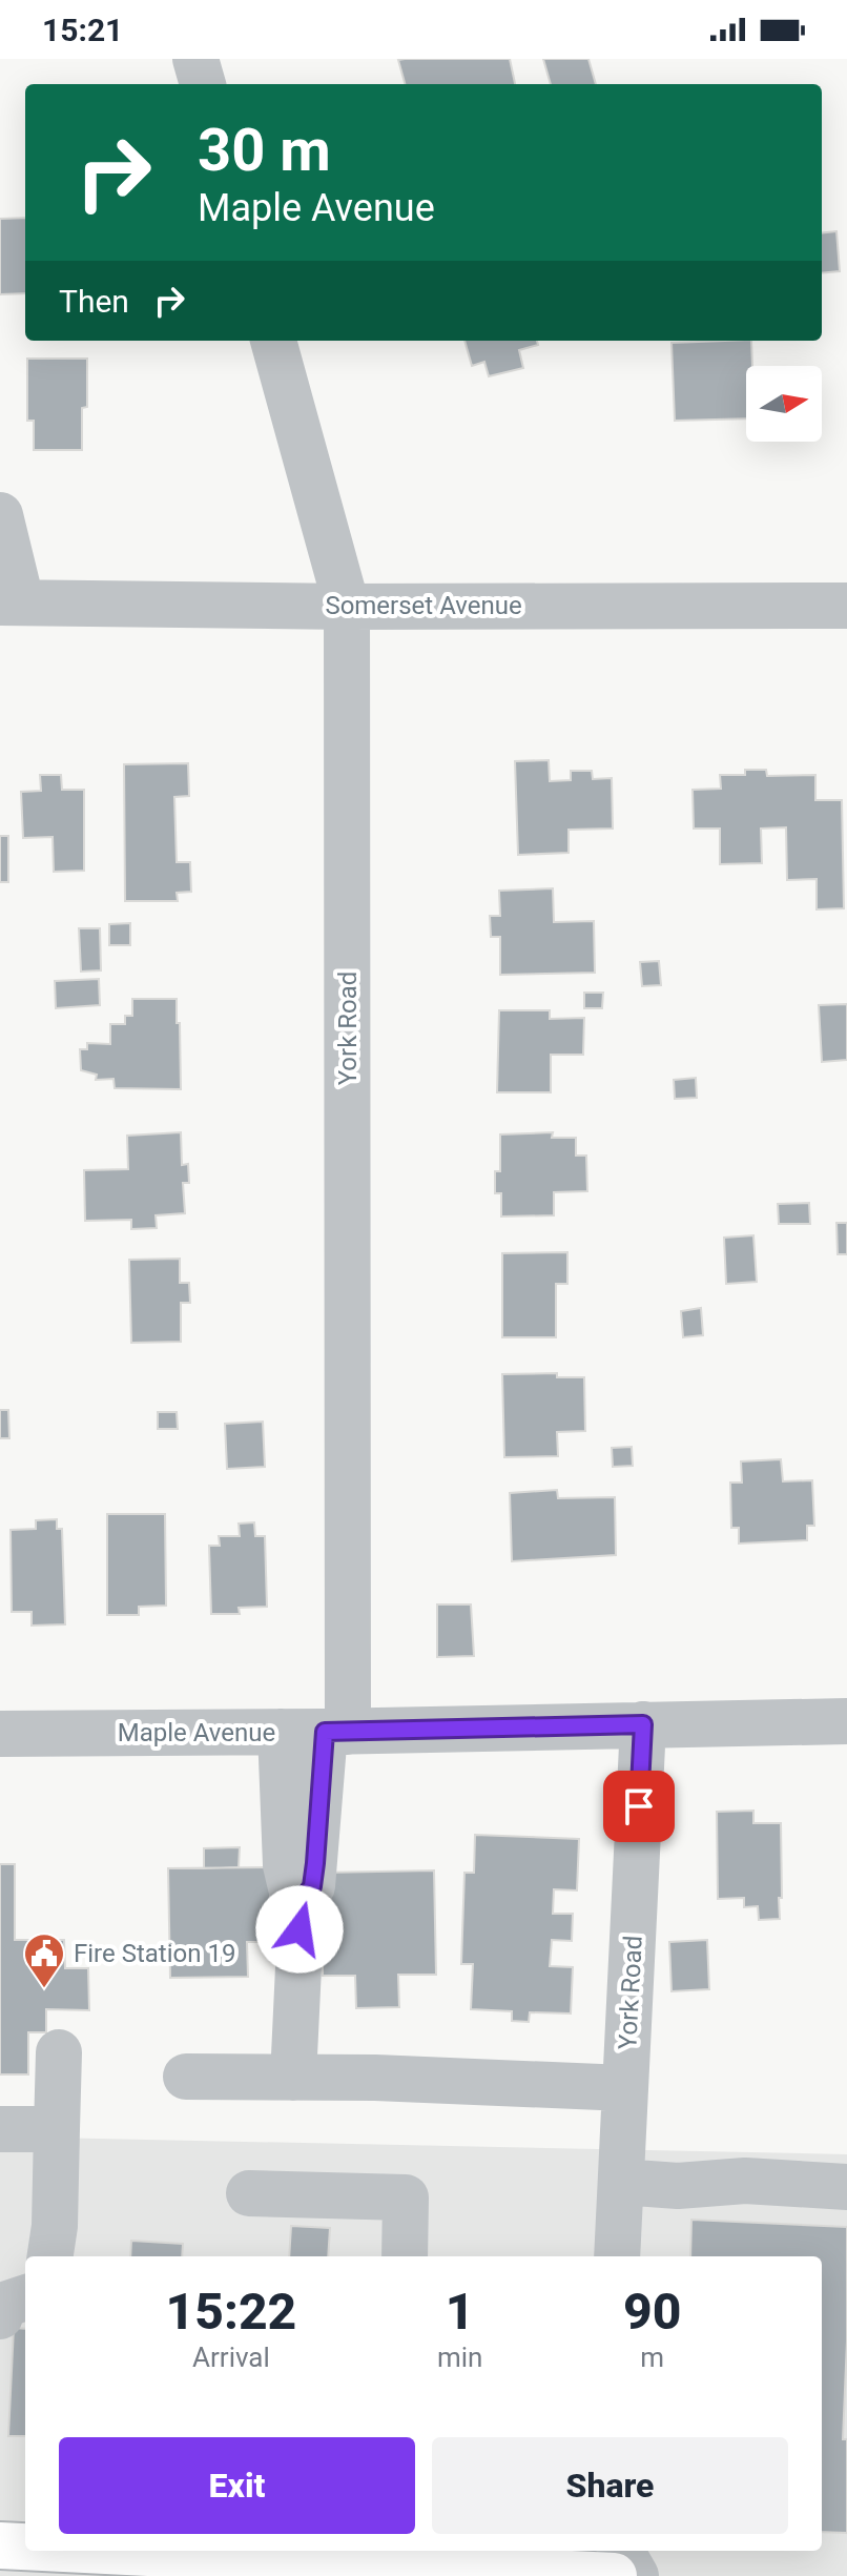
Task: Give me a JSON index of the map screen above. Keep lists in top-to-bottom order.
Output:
{
  "streets": {
    "street": ["Somerset Avenue", "York Road", "Maple Avenue"]
  },
  "crossings": [
    ["Somerset Avenue", "York Road"],
    ["York Road", "Maple Avenue"]
  ],
  "places": {
    "public building": ["Fire Station 19"]
  },
  "north": "right",
  "page": {
    "status": "15:21",
    "turn": ["30 m", "Maple Avenue"],
    "then": "Then",
    "eta": [
      "15:22",
      "Arrival",
      "1",
      "min",
      "90",
      "m"
    ],
    "buttons": ["Exit", "Share"]
  }
}
